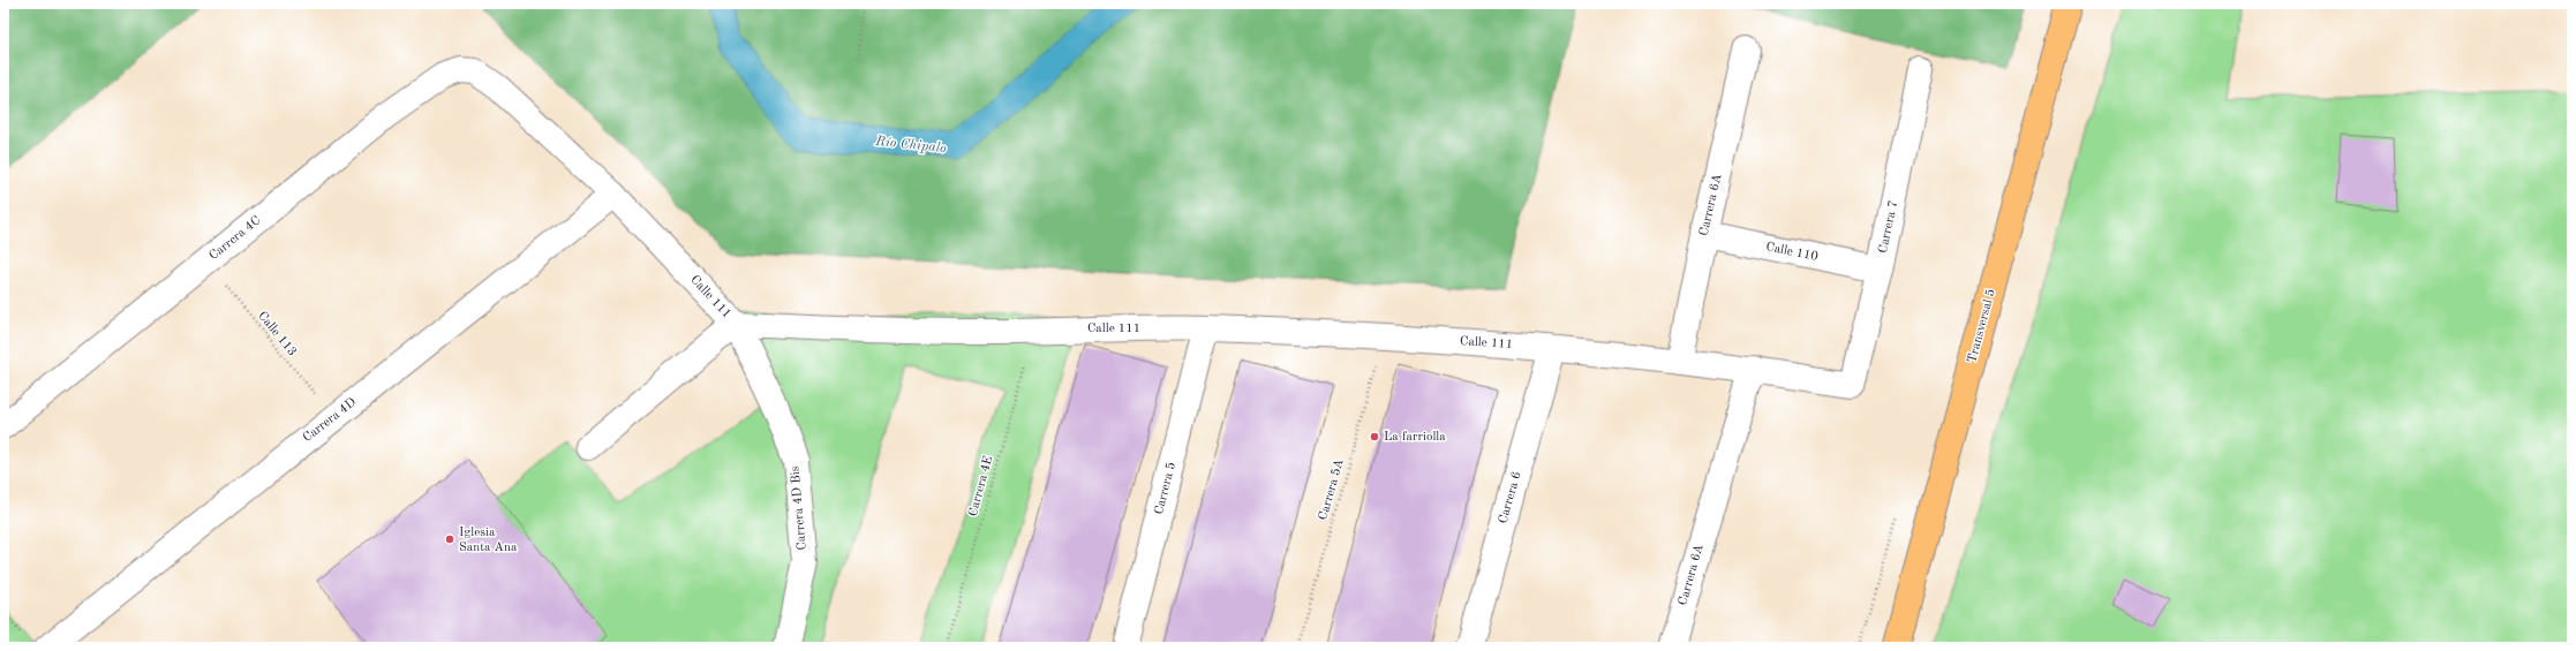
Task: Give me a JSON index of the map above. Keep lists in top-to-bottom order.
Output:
{
  "streets": {
    "main road": ["Transversal 5"],
    "street": [
      "Carrera 6A",
      "Carrera 7",
      "Carrera 4C",
      "Calle 110",
      "Calle 111",
      "Carrera 4D",
      "Carrera 5",
      "Carrera 6",
      "Carrera 4D Bis"
    ],
    "path": ["Calle 113", "Carrera 4E", "Carrera 5A"]
  },
  "crossings": [
    ["Carrera 6A", "Calle 110"],
    ["Carrera 6A", "Calle 111"],
    ["Carrera 7", "Calle 110"],
    ["Carrera 7", "Calle 111"],
    ["Carrera 4C", "Calle 111"],
    ["Carrera 4C", "Calle 113"],
    ["Calle 111", "Carrera 4D"],
    ["Calle 111", "Carrera 4E"],
    ["Calle 111", "Carrera 5"],
    ["Calle 111", "Carrera 5A"],
    ["Calle 111", "Carrera 6"],
    ["Calle 111", "Carrera 4D Bis"],
    ["Calle 113", "Carrera 4D"]
  ],
  "water": ["Río Chipalo"],
  "places": ["La farriolla", "Iglesia Santa Ana"]
}
